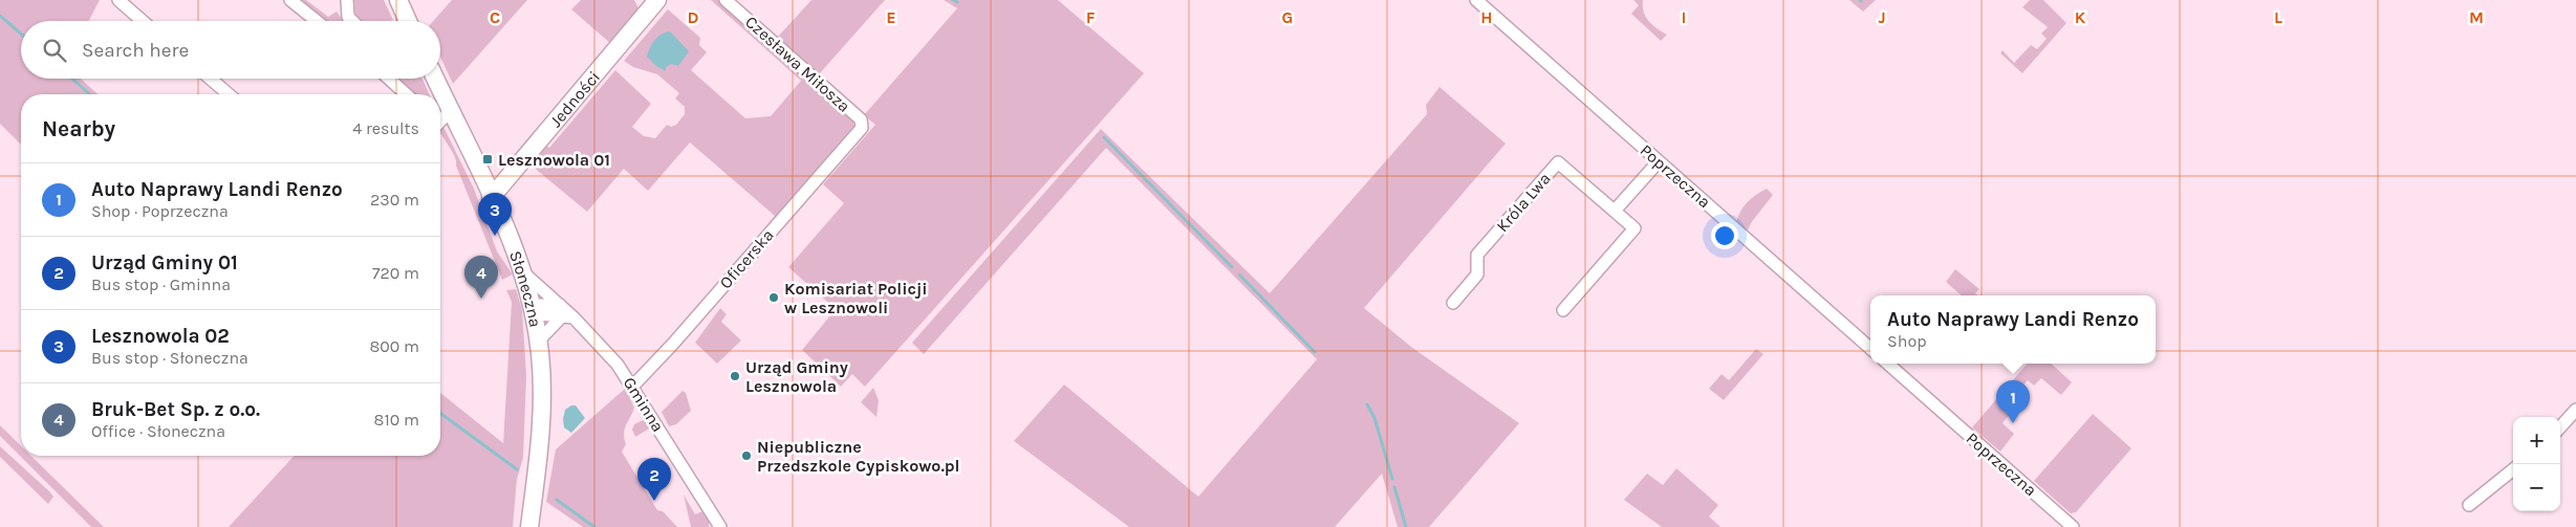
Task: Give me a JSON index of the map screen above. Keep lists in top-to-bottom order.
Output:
{
  "streets": {
    "main road": ["Jedności", "Słoneczna"],
    "street": [
      "Czesława Miłosza",
      "Poprzeczna",
      "Króla Lwa",
      "Oficerska",
      "Gminna"
    ]
  },
  "crossings": [
    ["Czesława Miłosza", "Oficerska"],
    ["Jedności", "Słoneczna"],
    ["Oficerska", "Gminna"],
    ["Słoneczna", "Gminna"]
  ],
  "places": {
    "transit": ["Lesznowola 01"],
    "other": ["Komisariat Policji w Lesznowoli", "Urząd Gminy Lesznowola", "Niepubliczne Przedszkole Cypiskowo.pl"]
  },
  "page": {
    "search": "Search here",
    "heading": ["Nearby", "4 results"],
    "list": [
      {
        "mark": "1",
        "name": "Auto Naprawy Landi Renzo",
        "note": "Shop · Poprzeczna",
        "value": "230 m"
      },
      {
        "mark": "2",
        "name": "Urząd Gminy 01",
        "note": "Bus stop · Gminna",
        "value": "720 m"
      },
      {
        "mark": "3",
        "name": "Lesznowola 02",
        "note": "Bus stop · Słoneczna",
        "value": "800 m"
      },
      {
        "mark": "4",
        "name": "Bruk-Bet Sp. z o.o.",
        "note": "Office · Słoneczna",
        "value": "810 m"
      }
    ],
    "pins": [
      "3",
      "4",
      "1",
      "2"
    ],
    "popup": ["Auto Naprawy Landi Renzo", "Shop"],
    "map_buttons": ["+", "−"]
  },
  "grid": {
    "columns": [
      "C",
      "D",
      "E",
      "F",
      "G",
      "H",
      "I",
      "J",
      "K",
      "L",
      "M"
    ]
  }
}
